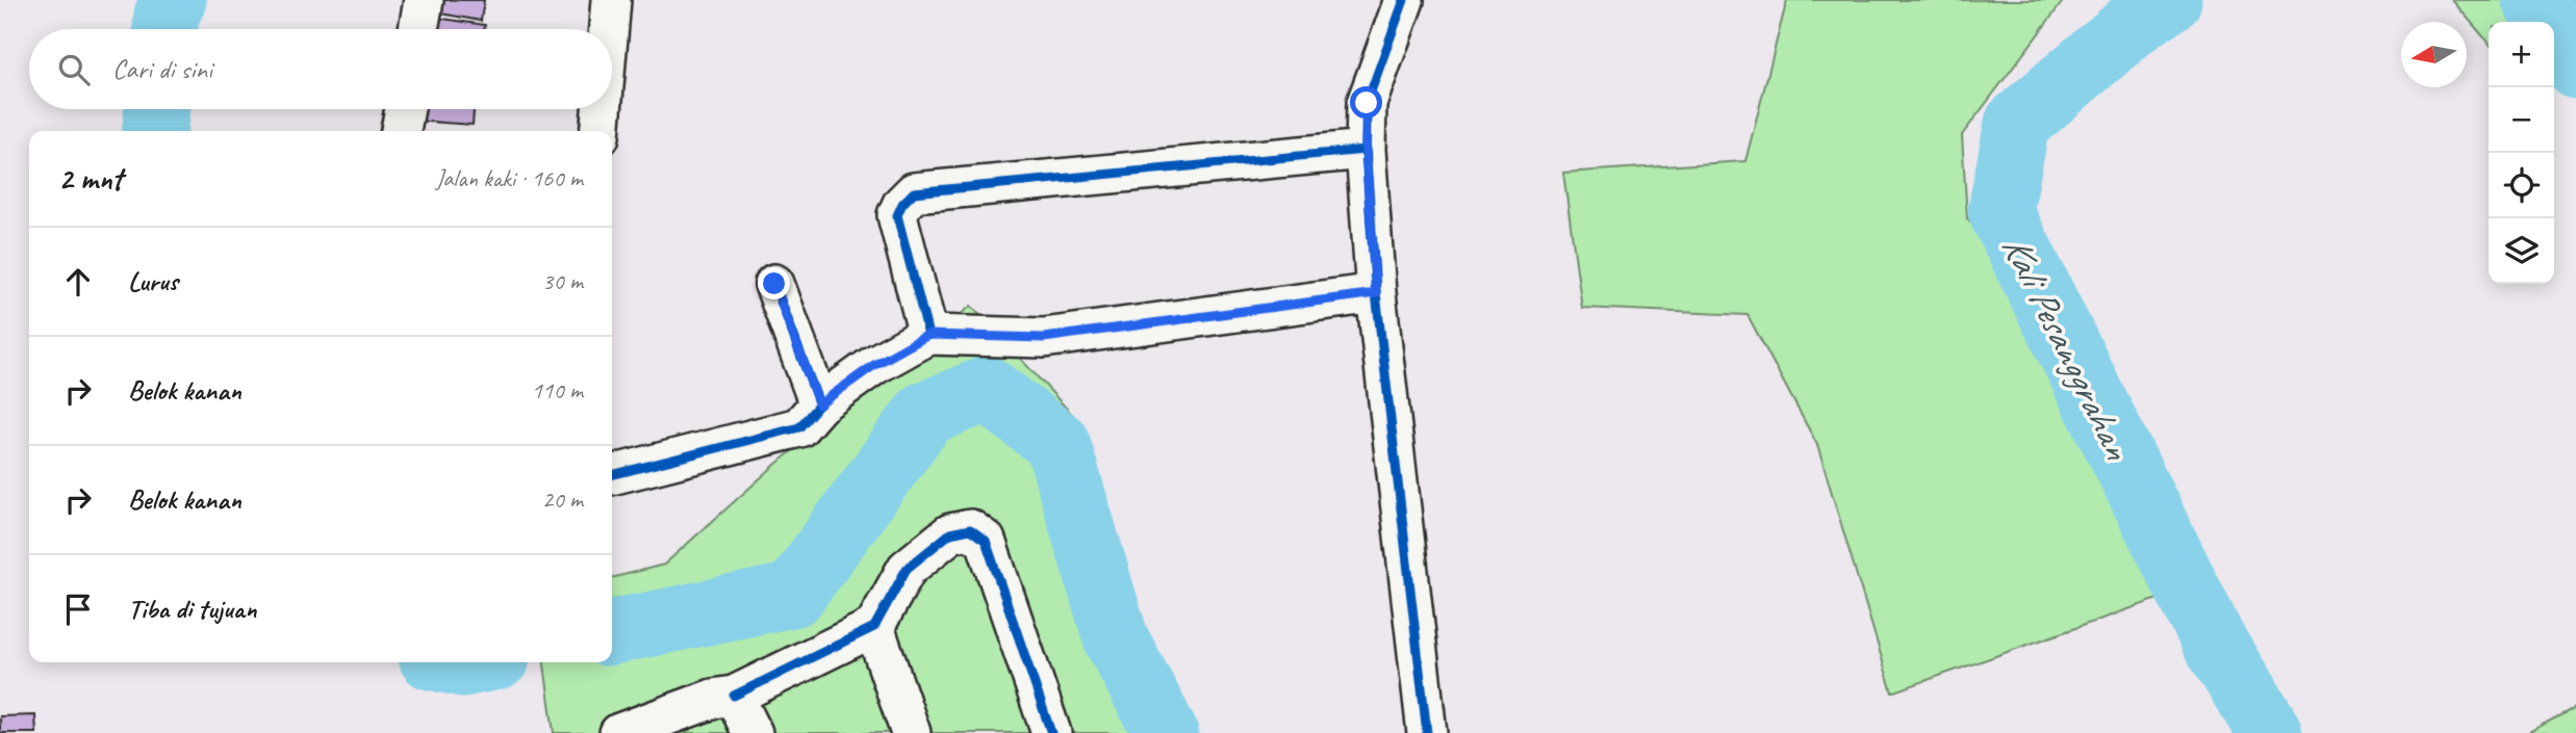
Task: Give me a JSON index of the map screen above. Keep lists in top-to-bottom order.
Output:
{
  "water": ["Kali Pesanggrahan"],
  "north": "left",
  "page": {
    "map_buttons": ["+", "−"],
    "search": "Cari di sini",
    "heading": ["2 mnt", "Jalan kaki · 160 m"],
    "list": [
      ["Lurus", "30 m"],
      ["Belok kanan", "110 m"],
      ["Belok kanan", "20 m"],
      "Tiba di tujuan"
    ]
  }
}
